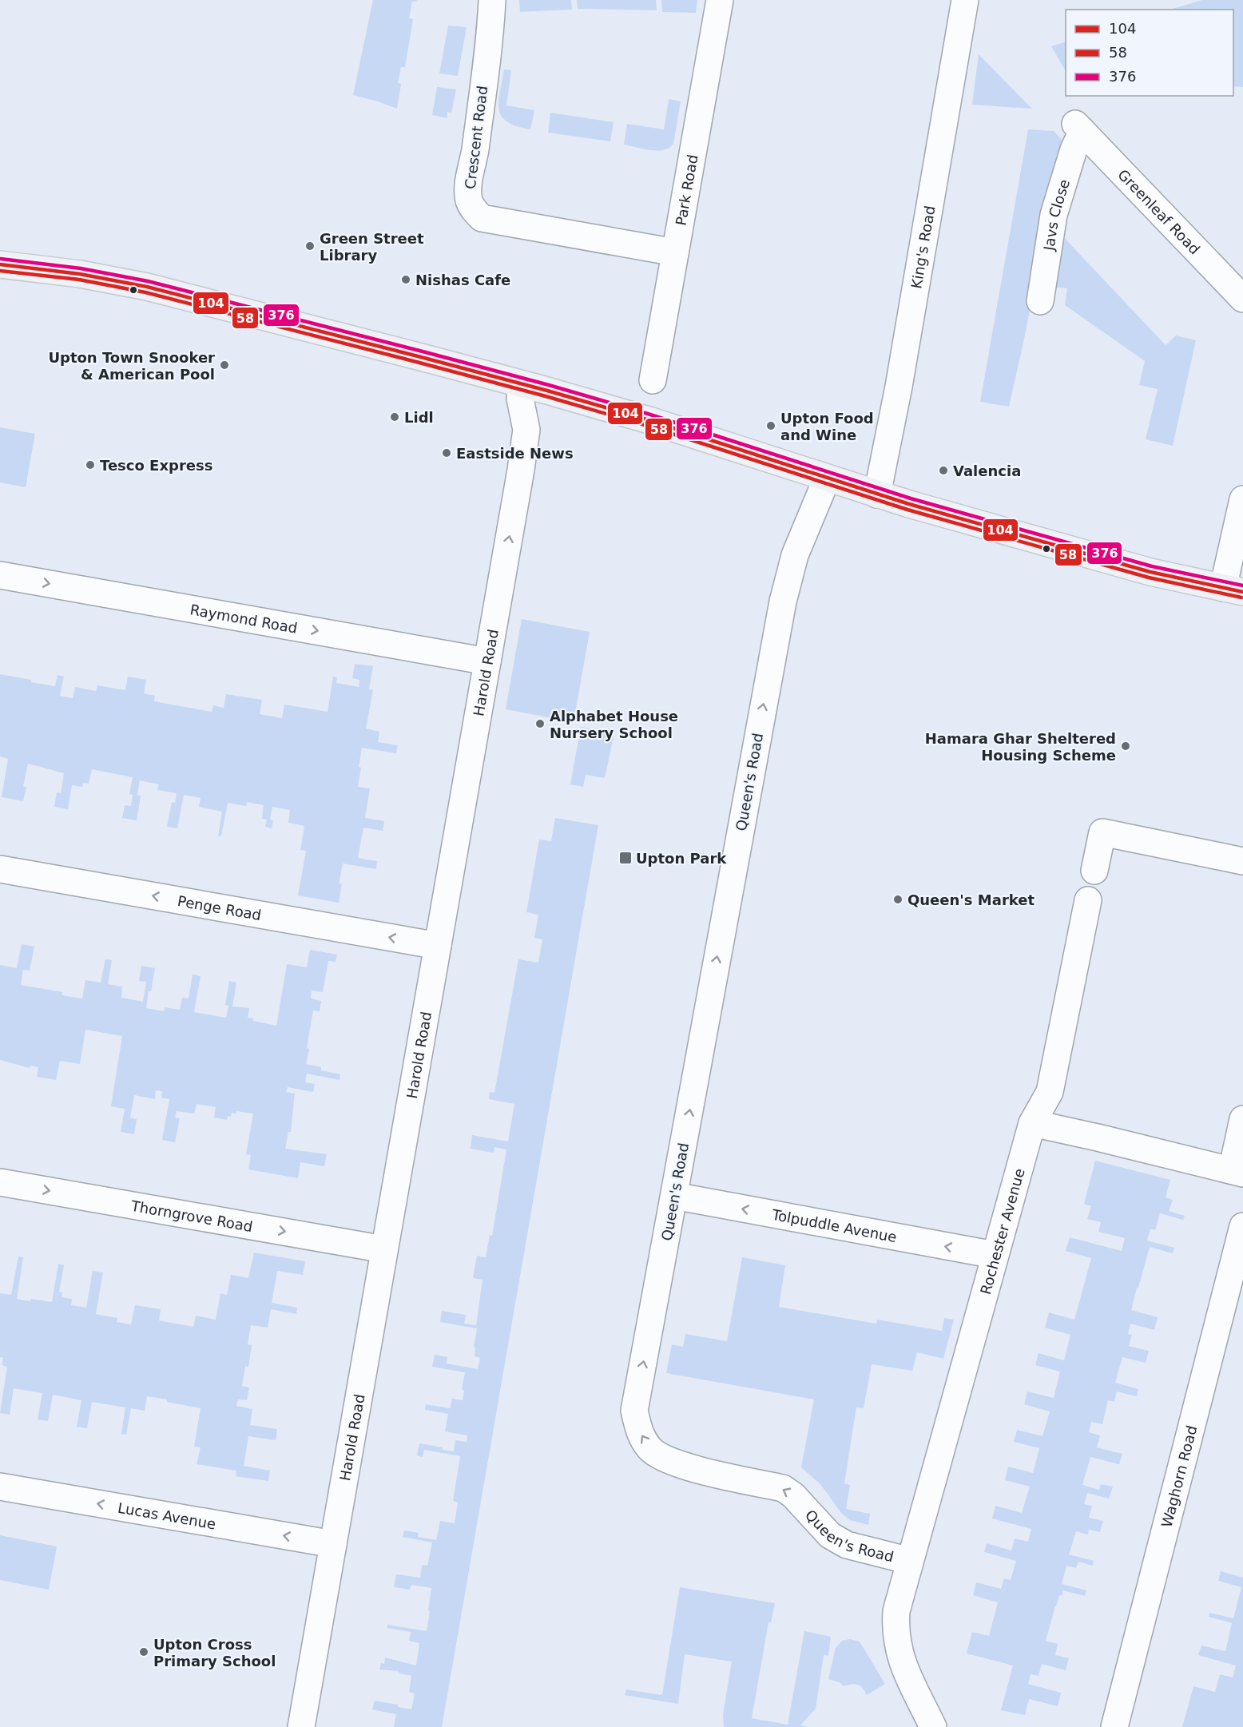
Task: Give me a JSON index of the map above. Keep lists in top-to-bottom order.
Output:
{
  "streets": {
    "street": [
      "Crescent Road",
      "Park Road",
      "Greenleaf Road",
      "Javs Close",
      "King's Road",
      "Raymond Road",
      "Harold Road",
      "Queen's Road",
      "Penge Road",
      "Thorngrove Road",
      "Tolpuddle Avenue",
      "Rochester Avenue",
      "Waghorn Road",
      "Lucas Avenue"
    ]
  },
  "crossings": [
    ["Crescent Road", "Park Road"],
    ["Greenleaf Road", "Javs Close"],
    ["Raymond Road", "Harold Road"],
    ["Harold Road", "Penge Road"],
    ["Harold Road", "Thorngrove Road"],
    ["Harold Road", "Lucas Avenue"],
    ["Queen's Road", "Tolpuddle Avenue"],
    ["Queen's Road", "Rochester Avenue"],
    ["Tolpuddle Avenue", "Rochester Avenue"]
  ],
  "one_way": [
    "Raymond Road",
    "Queen's Road",
    "Penge Road",
    "Thorngrove Road",
    "Tolpuddle Avenue",
    "Lucas Avenue"
  ],
  "places": {
    "other": [
      "Green Street Library",
      "Nishas Cafe",
      "Upton Town Snooker & American Pool",
      "Lidl",
      "Upton Food and Wine",
      "Eastside News",
      "Tesco Express",
      "Valencia",
      "Alphabet House Nursery School",
      "Hamara Ghar Sheltered Housing Scheme",
      "Queen's Market",
      "Upton Cross Primary School"
    ],
    "transit": ["Upton Park"]
  },
  "lines": ["transit line 376", "transit line 104", "transit line 58"],
  "legend": ["104", "58", "376"]
}
